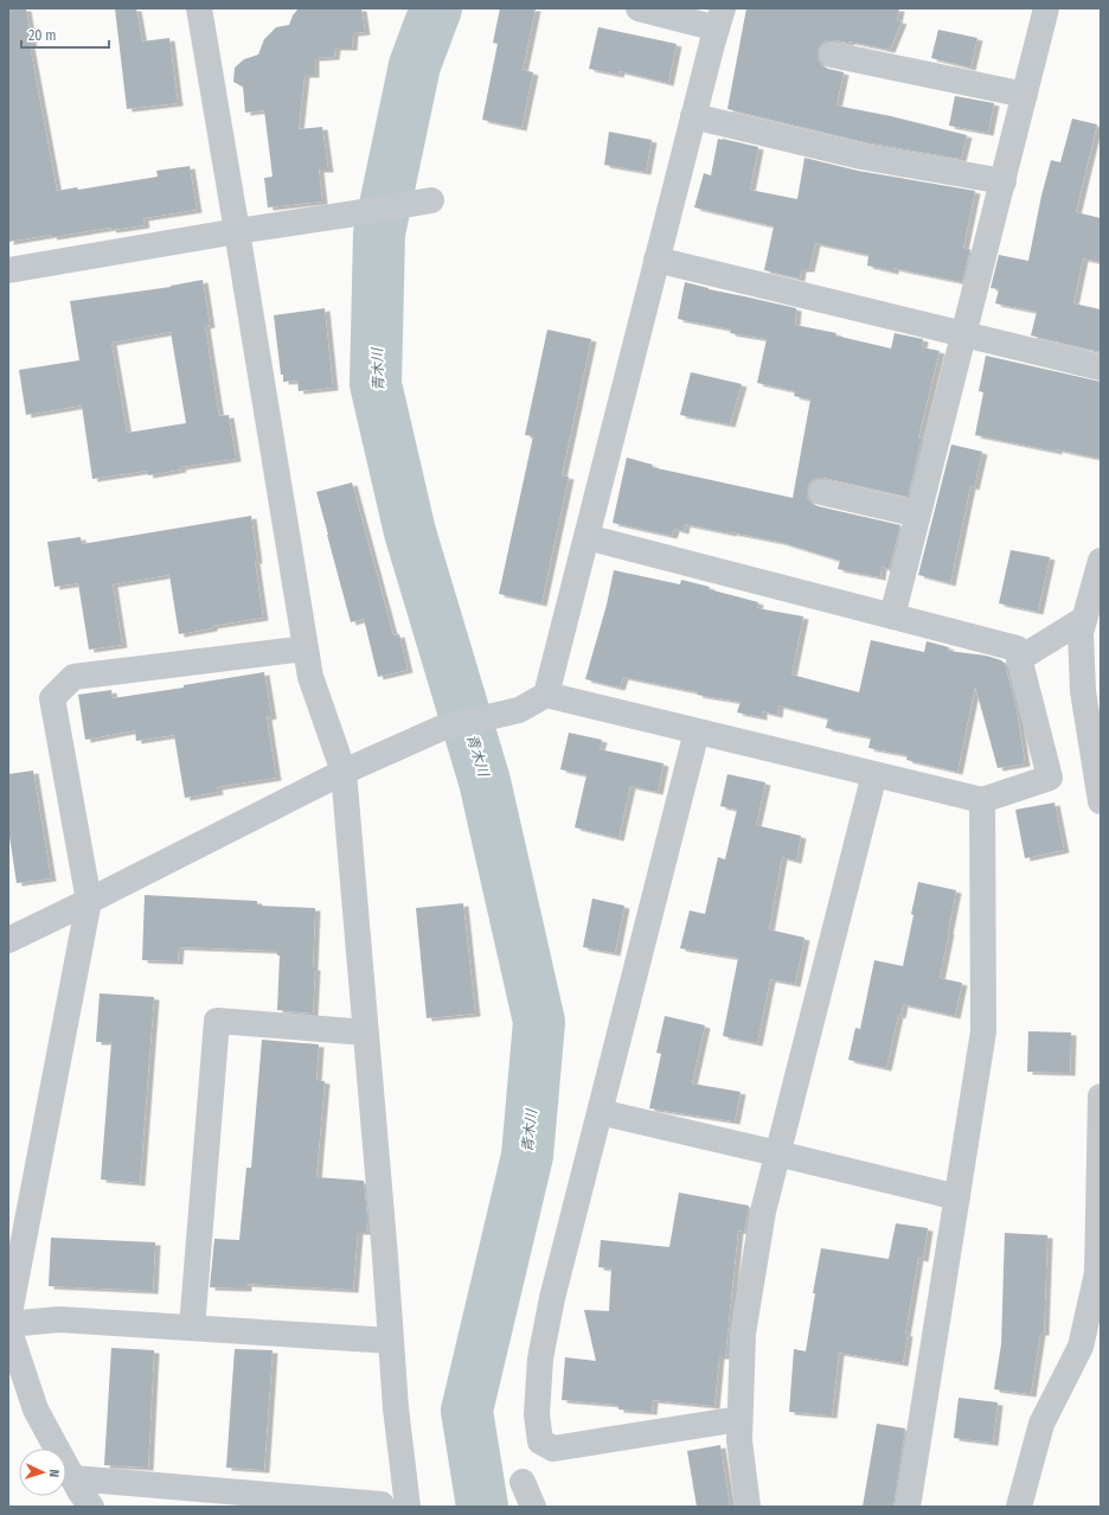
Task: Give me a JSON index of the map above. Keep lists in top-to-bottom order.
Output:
{
  "water": ["青木川"],
  "scale_bar": "20 m",
  "north": "right"
}
